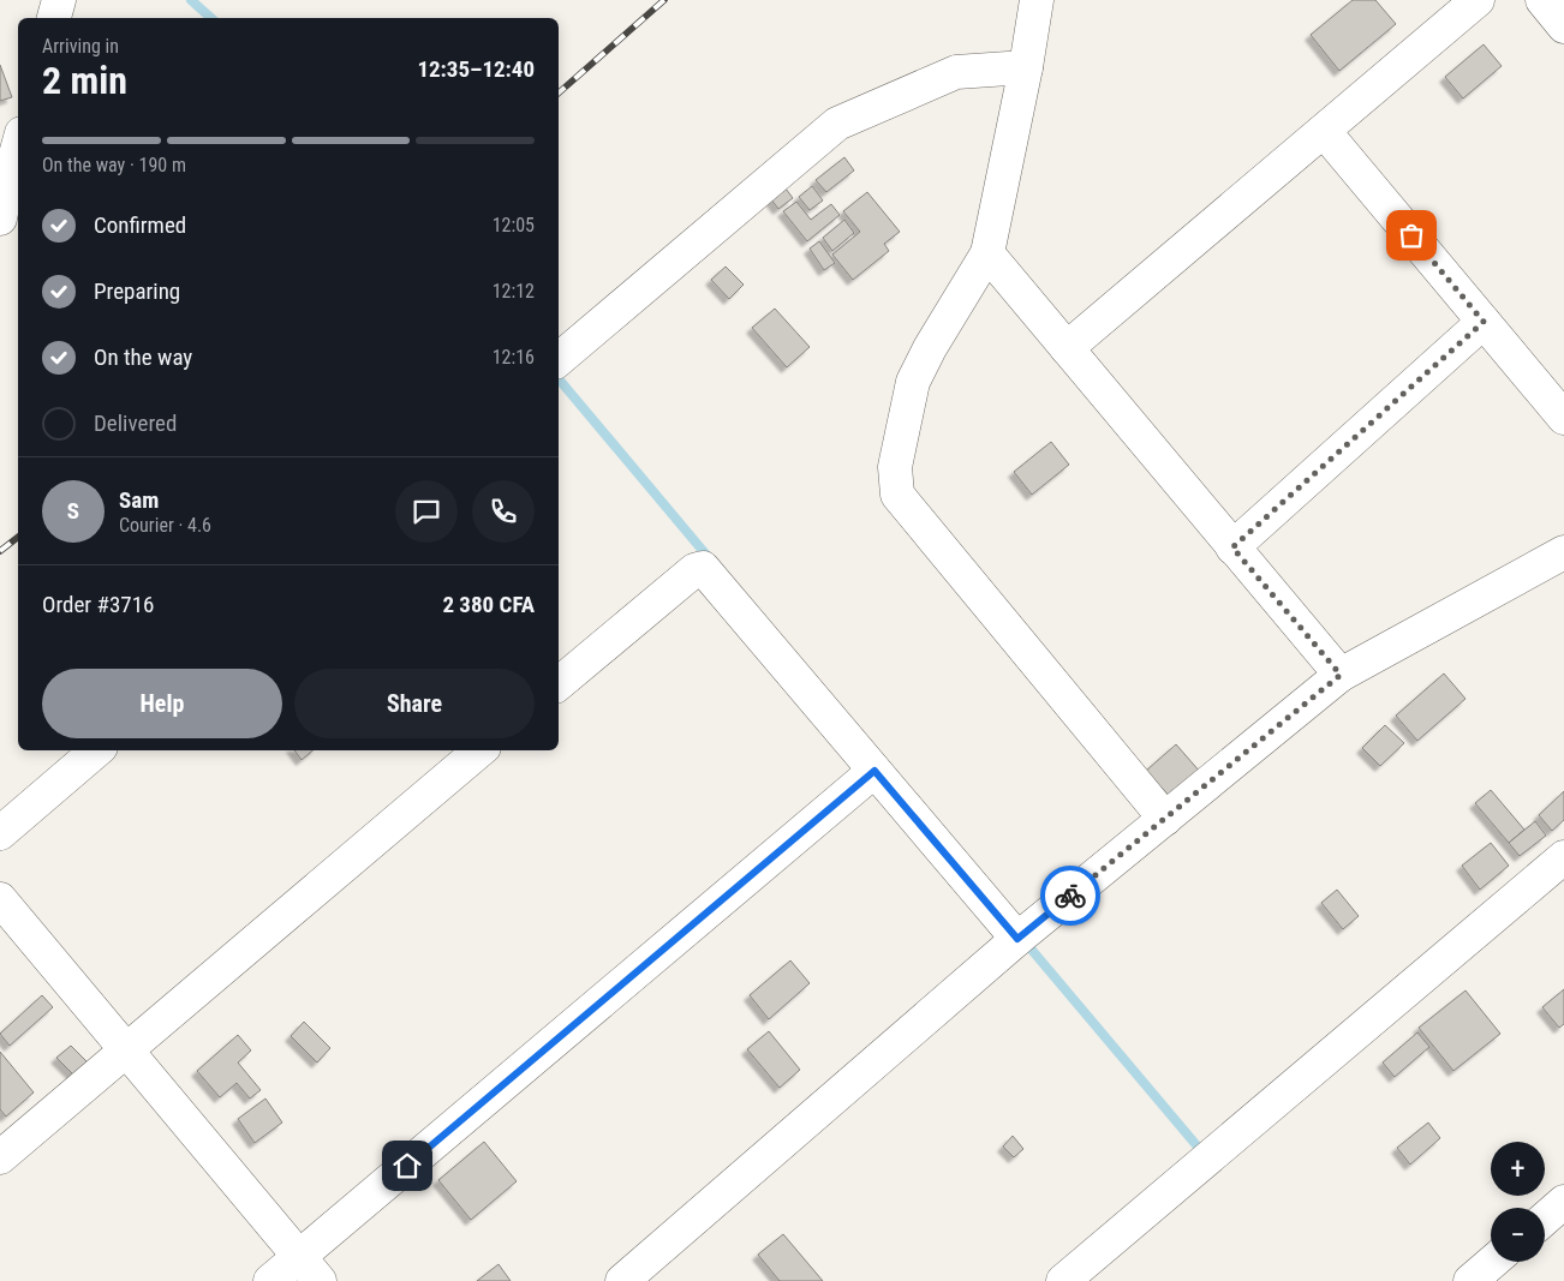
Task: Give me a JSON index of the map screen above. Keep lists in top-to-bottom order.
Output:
{
  "page": {
    "heading": ["2 min", "Arriving in", "12:35–12:40"],
    "panel": [
      "Sam",
      "Courier · 4.6",
      "Order #3716",
      "2 380 CFA"
    ],
    "bar": "On the way · 190 m",
    "list": [
      ["Confirmed", "12:05"],
      ["Preparing", "12:12"],
      ["On the way", "12:16"],
      "Delivered"
    ],
    "round": "S",
    "buttons": ["Help", "Share"],
    "map_buttons": ["+", "−"]
  }
}
